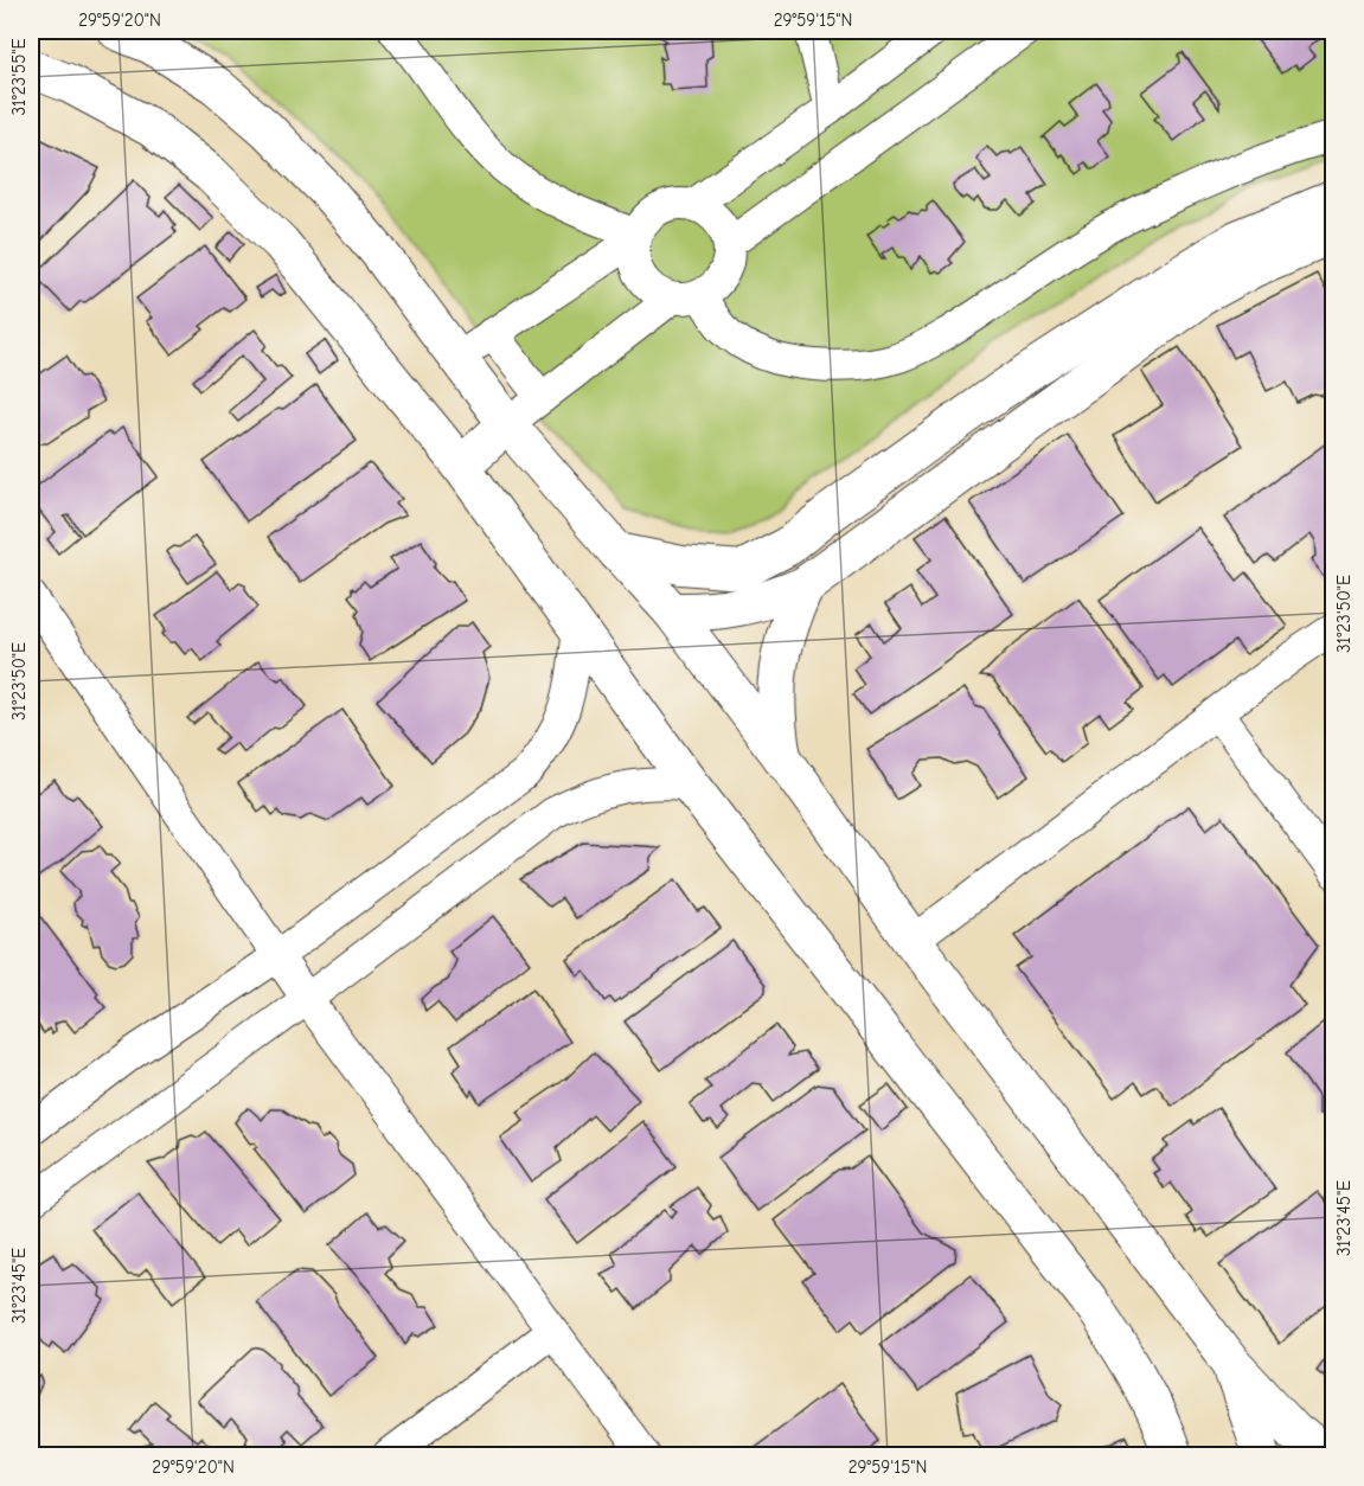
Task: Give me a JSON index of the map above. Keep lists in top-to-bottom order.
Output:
{
  "coordinates": [
    "29°59'20\"N",
    "29°59'15\"N",
    "31°23'55\"E",
    "31°23'50\"E",
    "31°23'45\"E"
  ]
}
